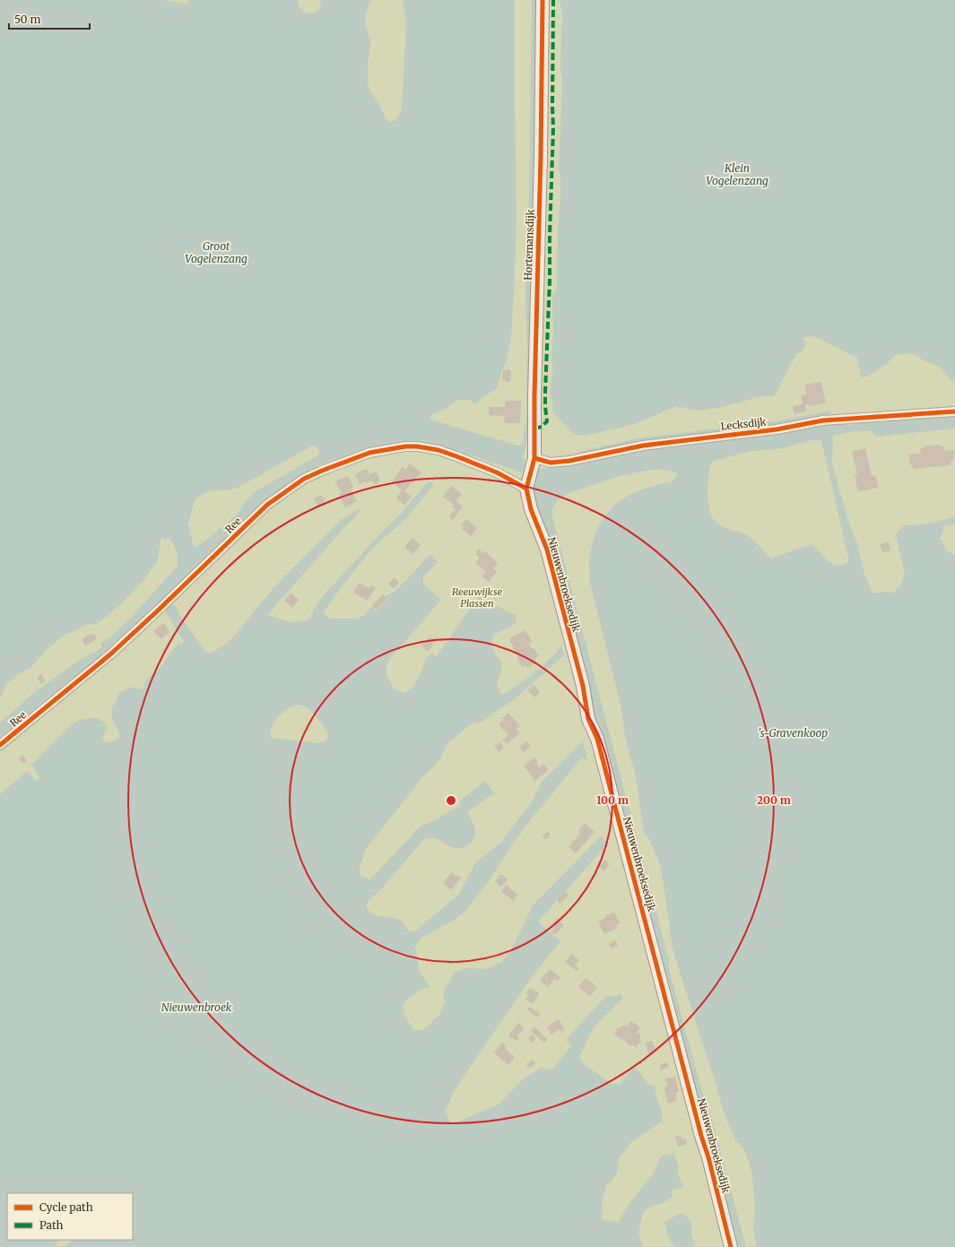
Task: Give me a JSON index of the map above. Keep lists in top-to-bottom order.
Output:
{
  "streets": {
    "street": [
      "Hortemansdijk",
      "Lecksdijk",
      "Ree",
      "Nieuwenbroeksedijk"
    ]
  },
  "crossings": [
    ["Hortemansdijk", "Lecksdijk"],
    ["Hortemansdijk", "Ree"],
    ["Hortemansdijk", "Nieuwenbroeksedijk"],
    ["Lecksdijk", "Ree"],
    ["Lecksdijk", "Nieuwenbroeksedijk"],
    ["Ree", "Nieuwenbroeksedijk"]
  ],
  "water": [
    "Klein Vogelenzang",
    "Groot Vogelenzang",
    "'s-Gravenkoop",
    "Nieuwenbroek"
  ],
  "parks": ["Reeuwijkse Plassen"],
  "legend": ["Cycle path", "Path"],
  "scale_bar": "50 m",
  "rings": ["100 m", "200 m"]
}
